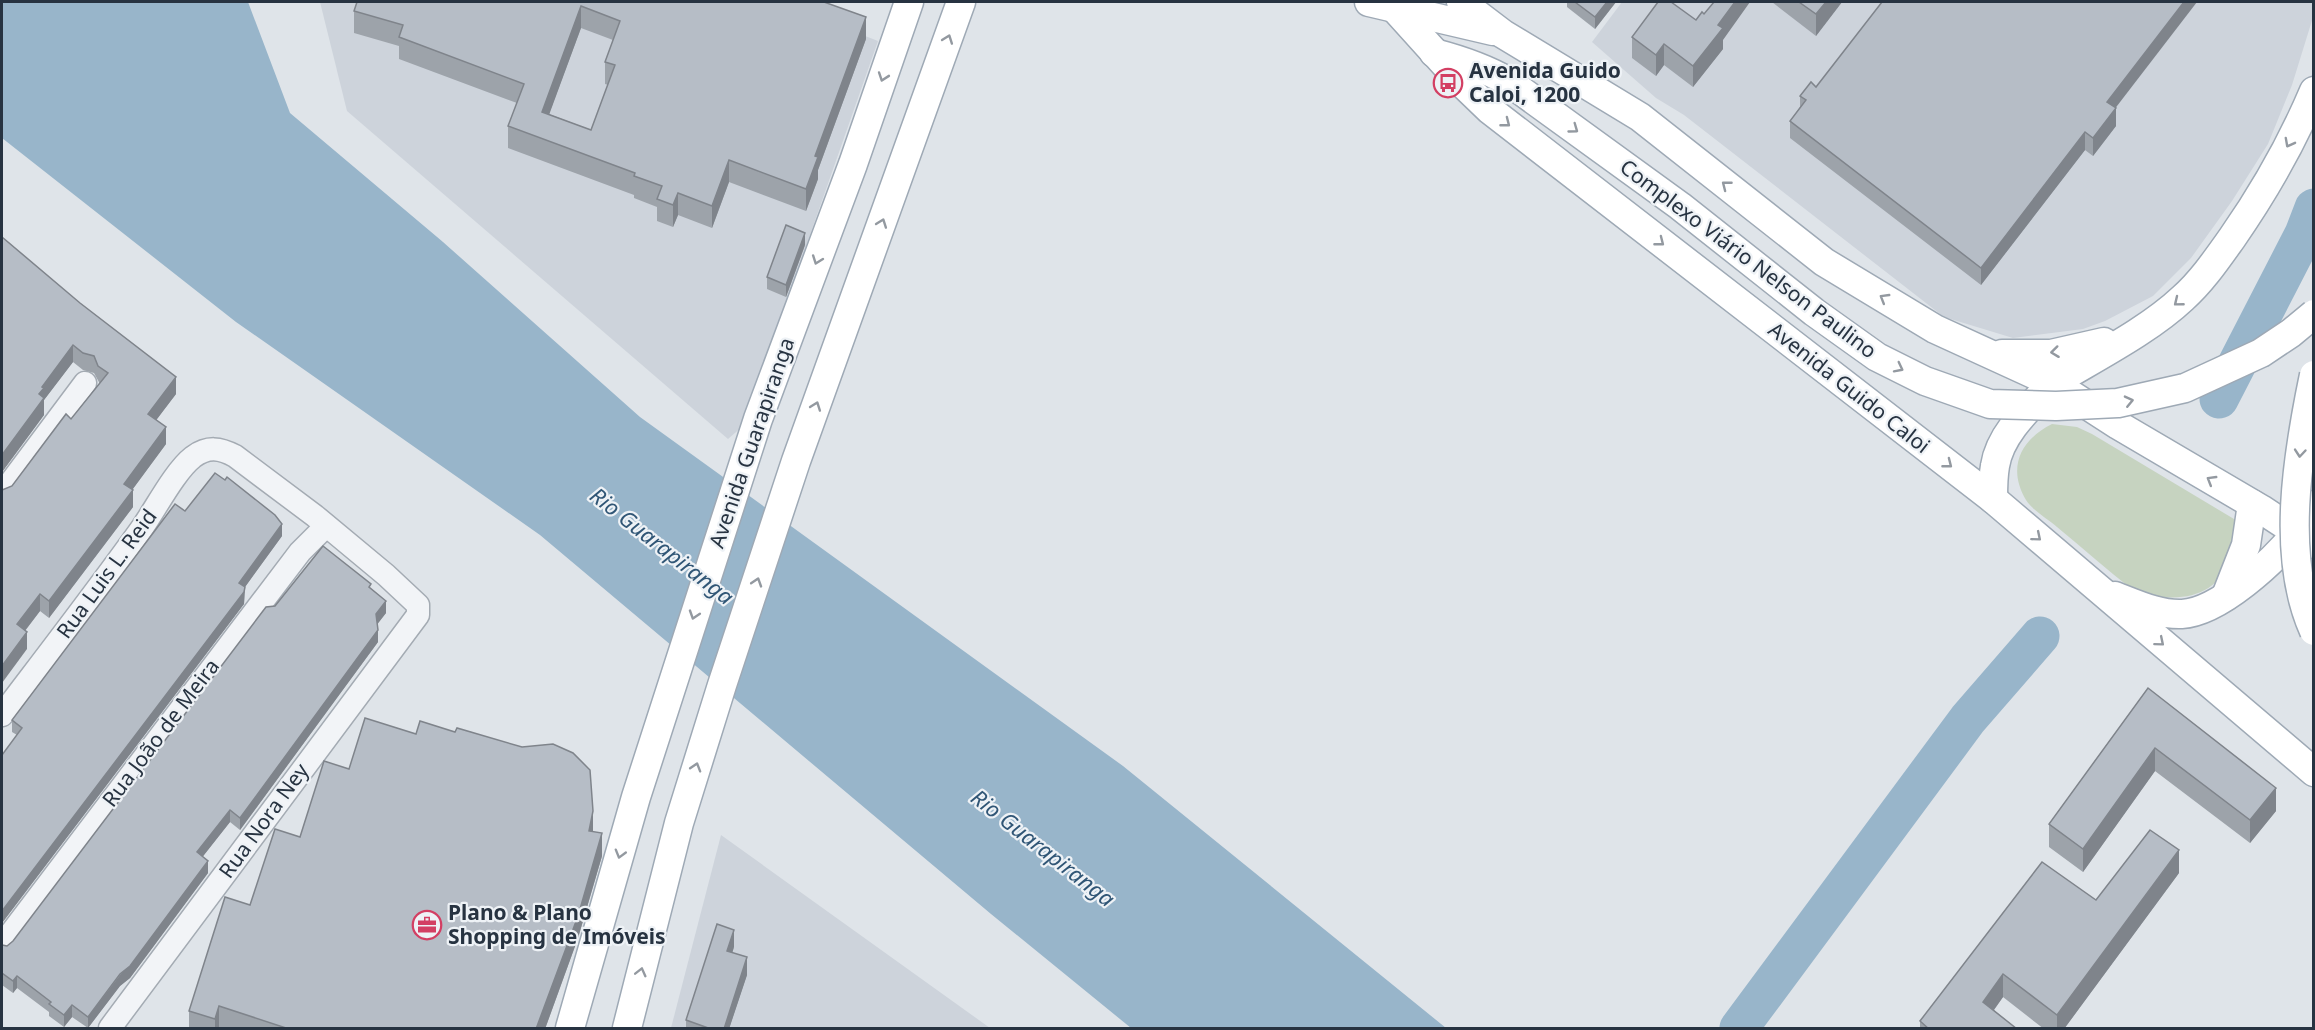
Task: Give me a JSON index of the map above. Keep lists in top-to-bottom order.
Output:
{
  "streets": {
    "main road": ["Complexo Viário Nelson Paulino", "Avenida Guido Caloi", "Avenida Guarapiranga"],
    "street": ["Rua Luis L. Reid", "Rua João de Meira", "Rua Nora Ney"]
  },
  "crossings": [
    ["Complexo Viário Nelson Paulino", "Avenida Guido Caloi"],
    ["Rua Luis L. Reid", "Rua João de Meira"],
    ["Rua Luis L. Reid", "Rua Nora Ney"],
    ["Rua João de Meira", "Rua Nora Ney"]
  ],
  "water": ["Rio Guarapiranga"],
  "places": {
    "bus stop": ["Avenida Guido Caloi, 1200"],
    "office": ["Plano & Plano Shopping de Imóveis"]
  }
}
